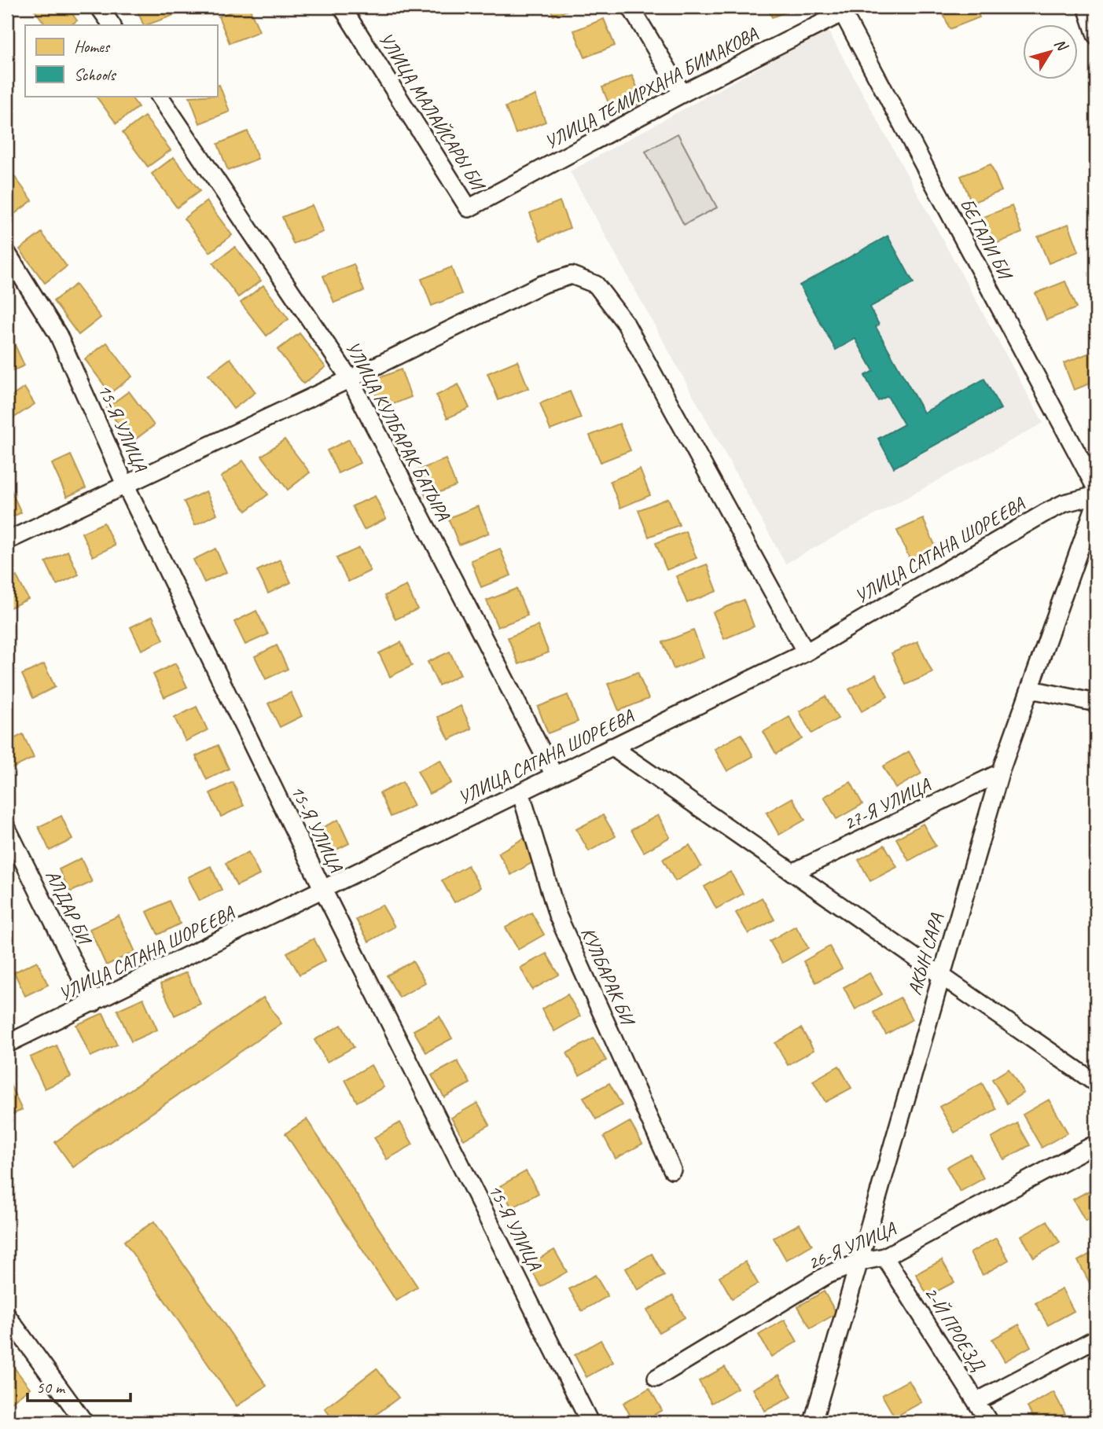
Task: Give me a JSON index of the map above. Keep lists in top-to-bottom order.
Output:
{
  "streets": {
    "street": [
      "УЛИЦА ТЕМИРХАНА БИМАКОВА",
      "УЛИЦА МАЛАЙCАРЫ БИ",
      "БЕГАЛИ БИ",
      "15-Я УЛИЦА",
      "УЛИЦА КУЛБАРАК БАТЫРА",
      "УЛИЦА САТАНА ШОРЕЕВА",
      "27-Я УЛИЦА",
      "АЛДАР БИ",
      "АКЫН САРА",
      "КУЛБАРАК БИ",
      "26-Я УЛИЦА",
      "2-Й ПРОЕЗД"
    ]
  },
  "crossings": [
    ["УЛИЦА ТЕМИРХАНА БИМАКОВА", "УЛИЦА МАЛАЙCАРЫ БИ"],
    ["УЛИЦА ТЕМИРХАНА БИМАКОВА", "БЕГАЛИ БИ"],
    ["15-Я УЛИЦА", "УЛИЦА САТАНА ШОРЕЕВА"],
    ["УЛИЦА КУЛБАРАК БАТЫРА", "УЛИЦА САТАНА ШОРЕЕВА"],
    ["УЛИЦА САТАНА ШОРЕЕВА", "АЛДАР БИ"],
    ["УЛИЦА САТАНА ШОРЕЕВА", "КУЛБАРАК БИ"],
    ["27-Я УЛИЦА", "АКЫН САРА"],
    ["АКЫН САРА", "26-Я УЛИЦА"],
    ["26-Я УЛИЦА", "2-Й ПРОЕЗД"]
  ],
  "legend": ["Homes", "Schools"],
  "scale_bar": "50 m",
  "north": "top right"
}
